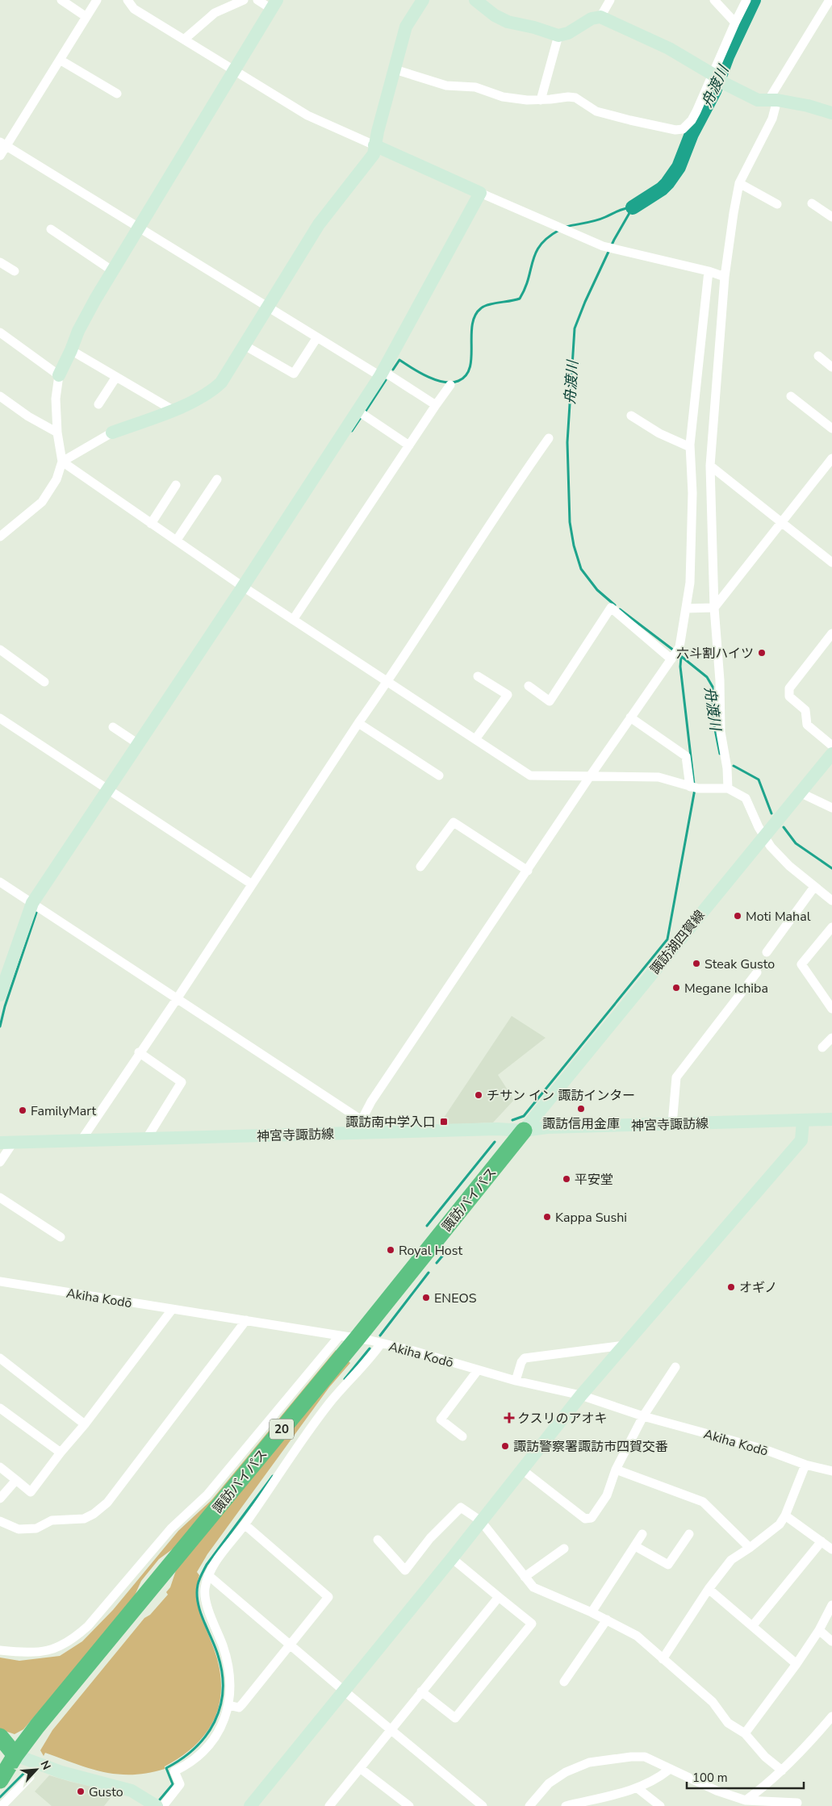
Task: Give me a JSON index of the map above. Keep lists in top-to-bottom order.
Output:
{
  "streets": {
    "highway": ["諏訪バイパス", "20"],
    "street": ["諏訪湖四賀線", "神宮寺諏訪線", "Akiha Kodō"]
  },
  "crossings": [
    ["諏訪湖四賀線", "神宮寺諏訪線"],
    ["諏訪湖四賀線", "諏訪バイパス"],
    ["神宮寺諏訪線", "諏訪バイパス"],
    ["諏訪バイパス", "Akiha Kodō"]
  ],
  "water": ["舟渡川"],
  "places": {
    "other": [
      "六斗割ハイツ",
      "Moti Mahal",
      "Steak Gusto",
      "Megane Ichiba",
      "チサン イン 諏訪インター",
      "諏訪信用金庫",
      "FamilyMart",
      "平安堂",
      "Kappa Sushi",
      "Royal Host",
      "オギノ",
      "ENEOS",
      "諏訪警察署諏訪市四賀交番",
      "Gusto"
    ],
    "transit": ["諏訪南中学入口"],
    "health": ["クスリのアオキ"]
  },
  "scale_bar": "100 m",
  "north": "top right"
}
